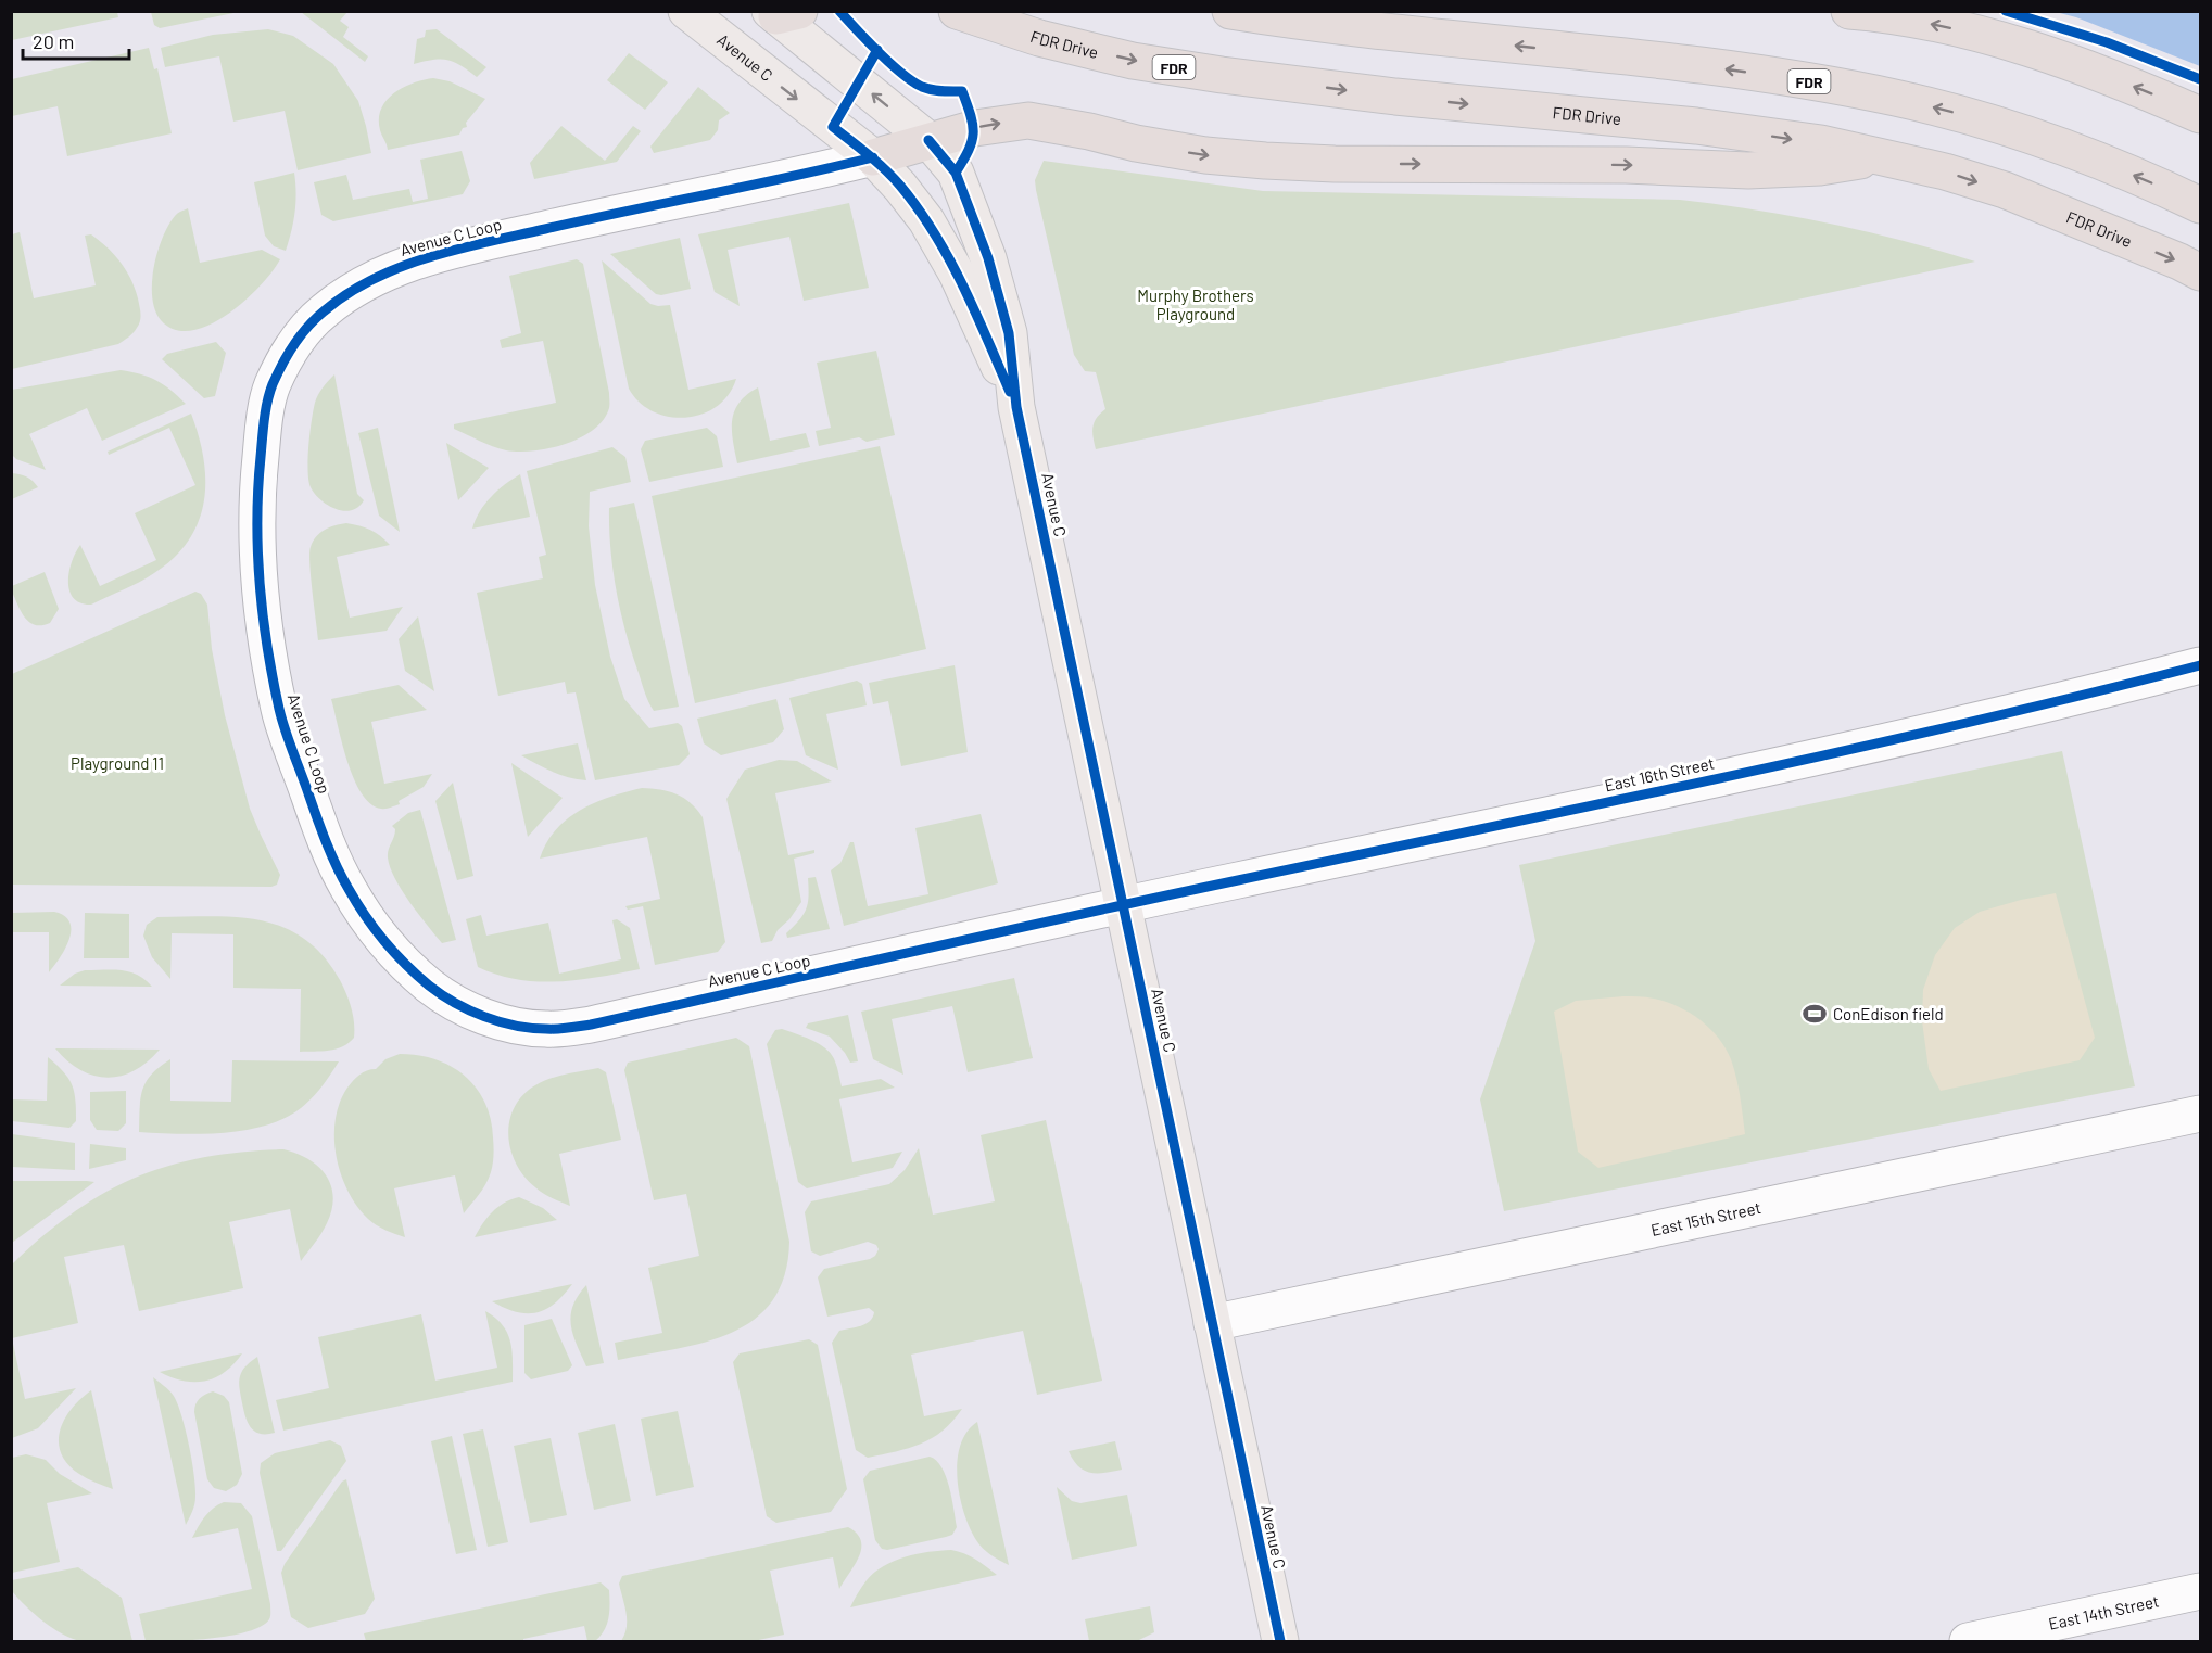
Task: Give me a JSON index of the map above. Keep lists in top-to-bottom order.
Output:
{
  "streets": {
    "highway": ["FDR Drive", "FDR"],
    "main road": ["Avenue C"],
    "street": [
      "Avenue C Loop",
      "East 16th Street",
      "East 15th Street",
      "East 14th Street"
    ]
  },
  "crossings": [
    ["Avenue C", "Avenue C Loop"],
    ["Avenue C", "East 16th Street"],
    ["Avenue C", "East 15th Street"],
    ["Avenue C Loop", "East 16th Street"]
  ],
  "parks": ["Murphy Brothers Playground", "Playground 11"],
  "places": {
    "sports": ["ConEdison field"]
  },
  "scale_bar": "20 m"
}
